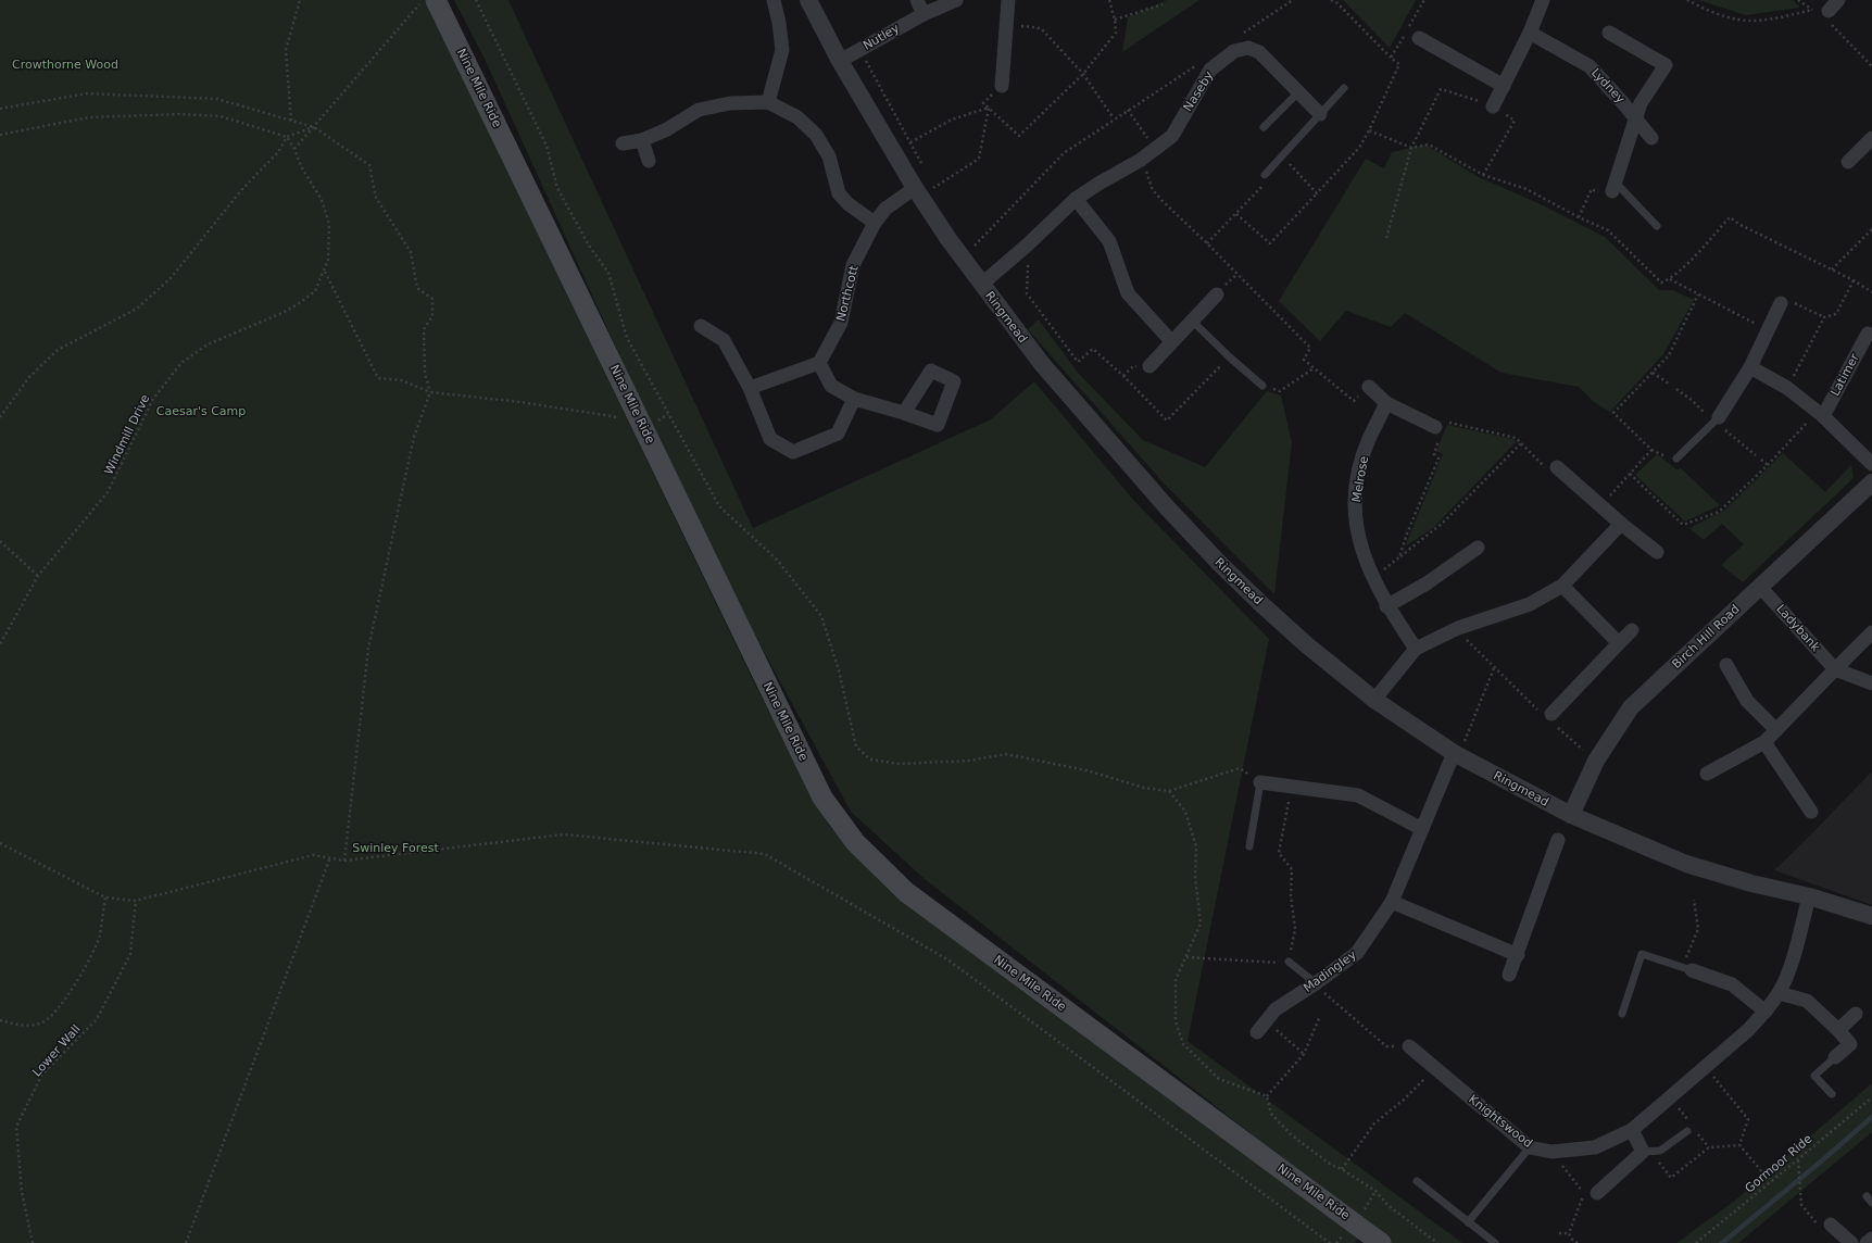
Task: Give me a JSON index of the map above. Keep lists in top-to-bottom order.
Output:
{
  "streets": {
    "main road": ["Nine Mile Ride"],
    "street": [
      "Nutley",
      "Lydney",
      "Naseby",
      "Northcott",
      "Ringmead",
      "Latimer",
      "Melrose",
      "Ladybank",
      "Birch Hill Road",
      "Madingley",
      "Knightswood"
    ],
    "path": ["Windmill Drive", "Lower Wall", "Gormoor Ride"]
  },
  "crossings": [
    ["Nutley", "Ringmead"],
    ["Naseby", "Ringmead"],
    ["Northcott", "Ringmead"],
    ["Ringmead", "Birch Hill Road"],
    ["Ringmead", "Madingley"],
    ["Ringmead", "Knightswood"],
    ["Ladybank", "Birch Hill Road"]
  ],
  "parks": ["Crowthorne Wood", "Caesar's Camp", "Swinley Forest"]
}
